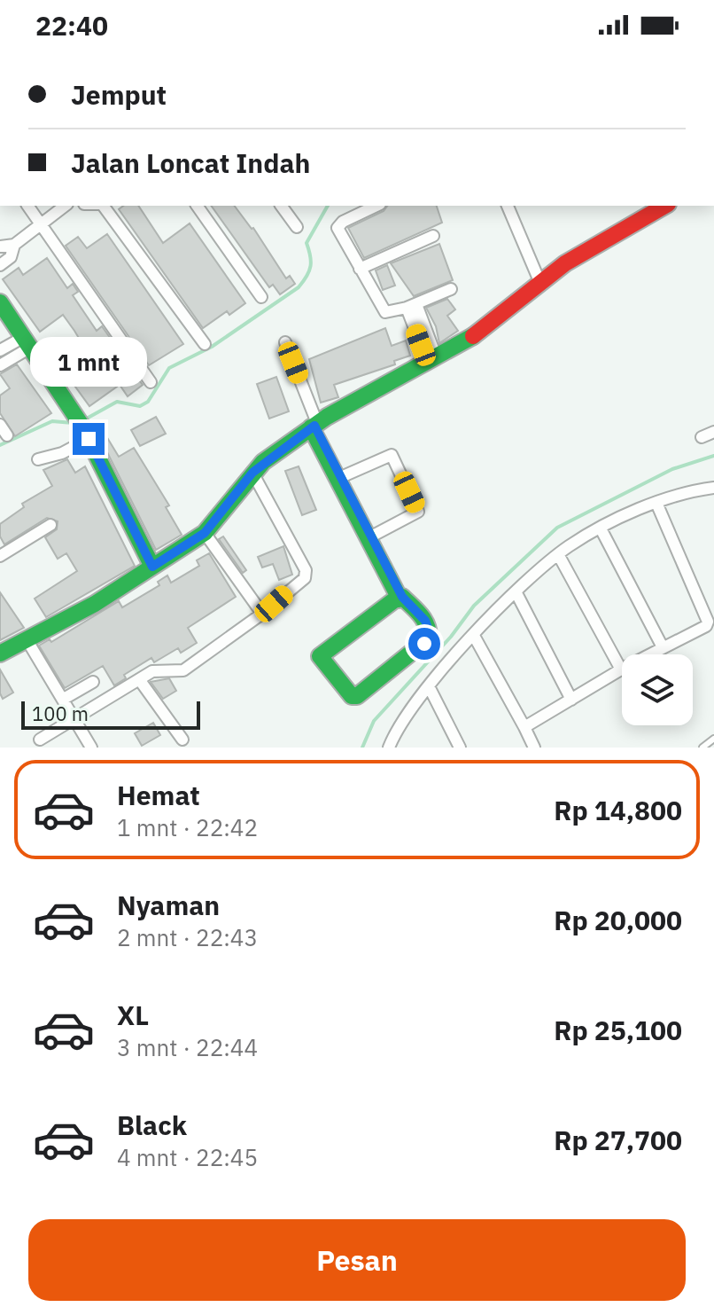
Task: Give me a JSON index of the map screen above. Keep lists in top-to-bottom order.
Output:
{
  "scale_bar": "100 m",
  "page": {
    "status": "22:40",
    "banner": ["Jemput", "Jalan Loncat Indah"],
    "bubble": "1 mnt",
    "scale": "100 m",
    "list": [
      {
        "name": "Hemat",
        "note": "1 mnt · 22:42",
        "value": "Rp 14,800"
      },
      {
        "name": "Nyaman",
        "note": "2 mnt · 22:43",
        "value": "Rp 20,000"
      },
      {
        "name": "XL",
        "note": "3 mnt · 22:44",
        "value": "Rp 25,100"
      },
      {
        "name": "Black",
        "note": "4 mnt · 22:45",
        "value": "Rp 27,700"
      }
    ],
    "buttons": "Pesan"
  }
}
